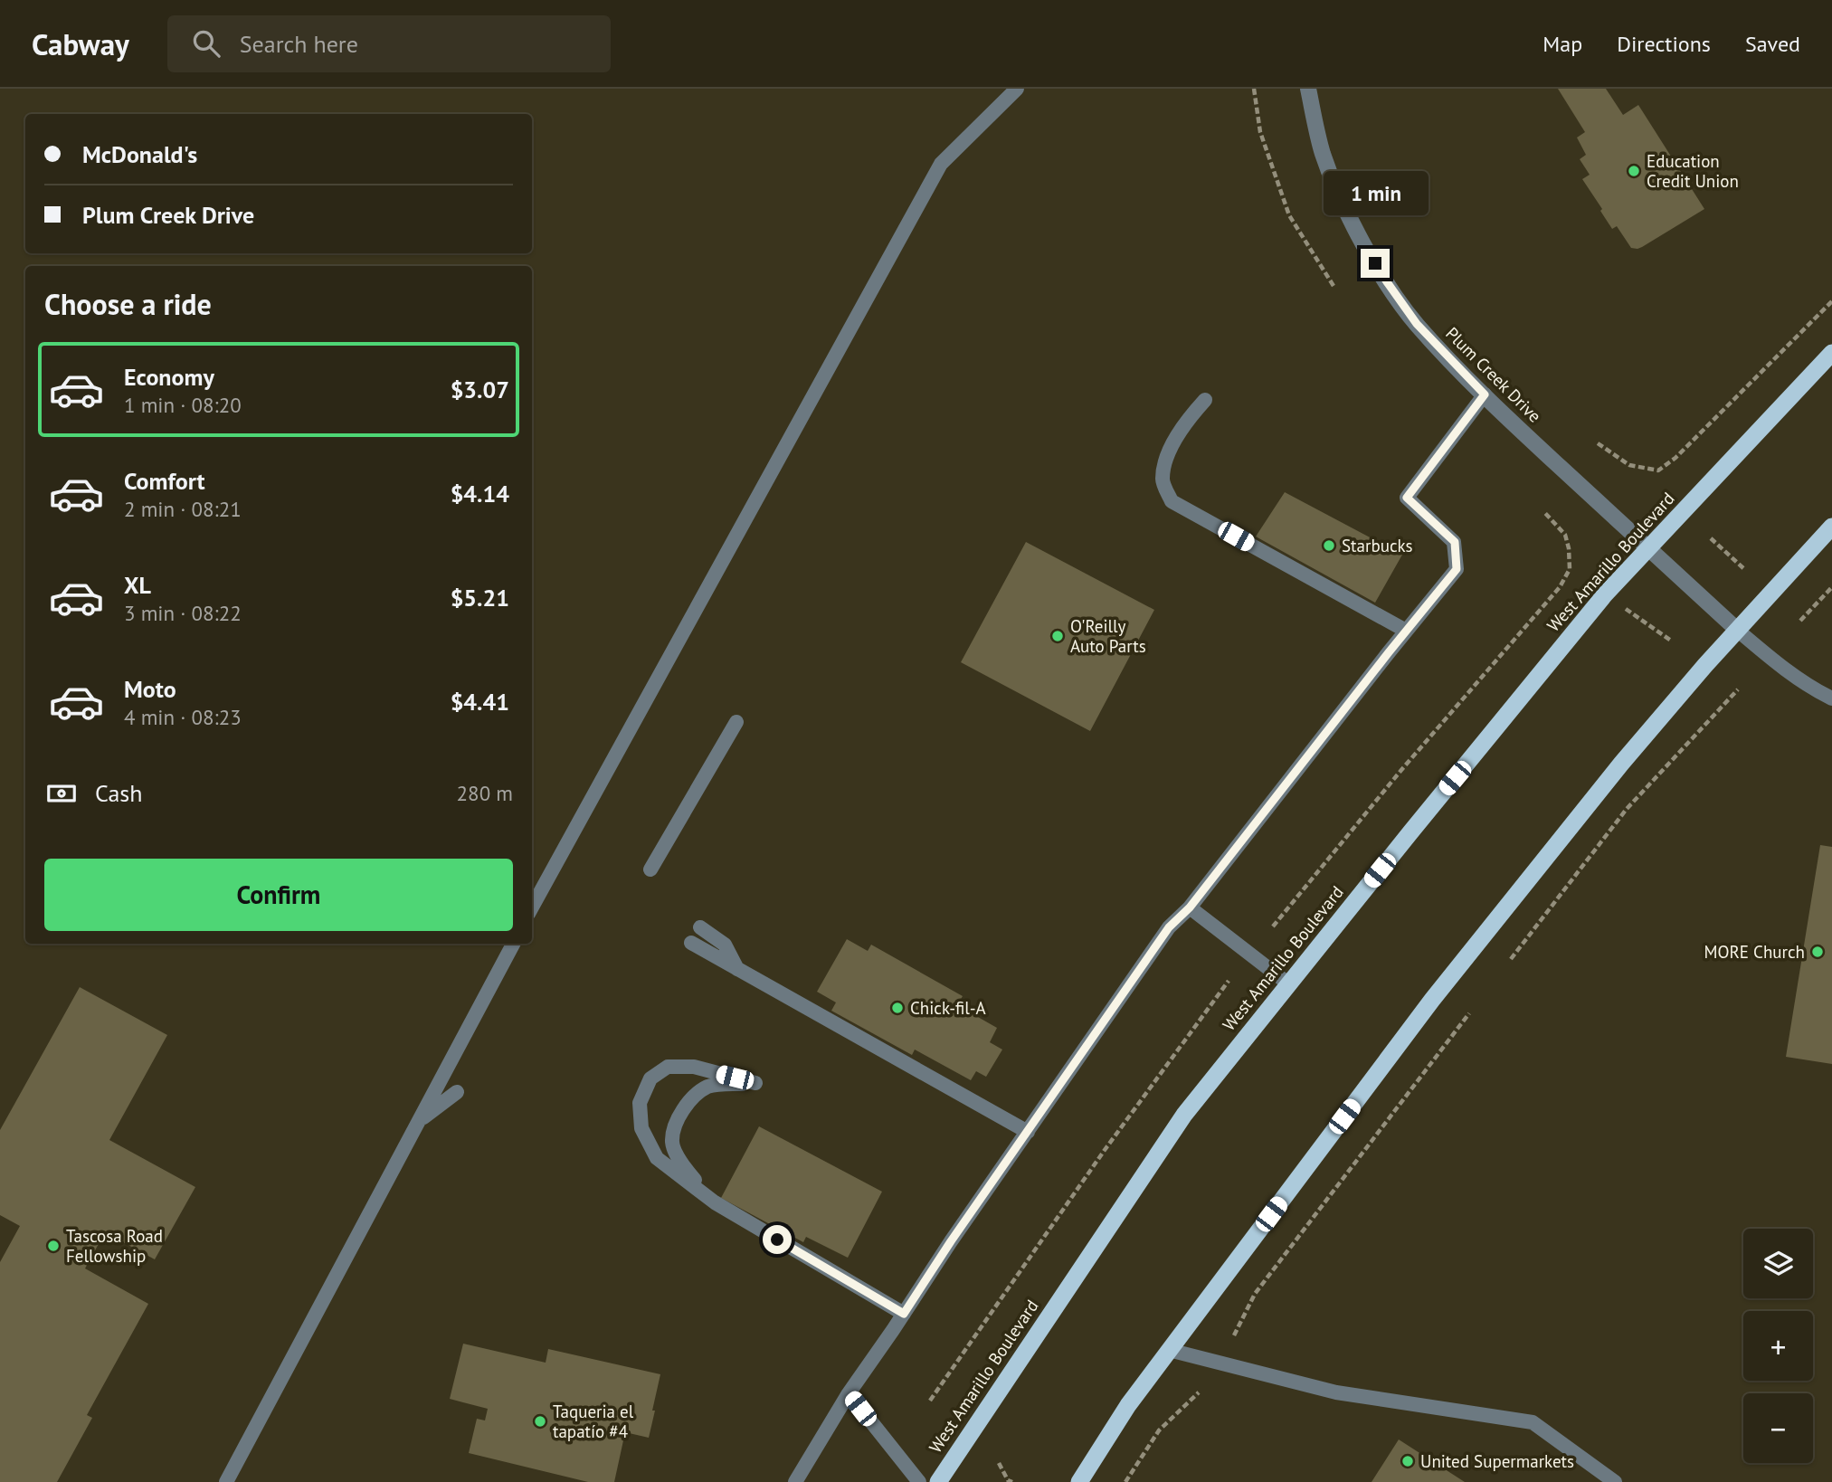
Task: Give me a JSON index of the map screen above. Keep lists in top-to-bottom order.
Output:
{
  "streets": {
    "highway": ["West Amarillo Boulevard"],
    "street": ["Plum Creek Drive"]
  },
  "crossings": [
    ["Plum Creek Drive", "West Amarillo Boulevard"]
  ],
  "places": [
    "Education Credit Union",
    "Starbucks",
    "O'Reilly Auto Parts",
    "MORE Church",
    "Chick-fil-A",
    "Tascosa Road Fellowship",
    "Taqueria el tapatío #4",
    "United Supermarkets"
  ],
  "page": {
    "header": "Cabway",
    "search": "Search here",
    "nav": ["Map", "Directions", "Saved"],
    "banner": ["McDonald's", "Plum Creek Drive"],
    "bubble": "1 min",
    "heading": "Choose a ride",
    "list": [
      {
        "name": "Economy",
        "note": "1 min · 08:20",
        "value": "$3.07"
      },
      {
        "name": "Comfort",
        "note": "2 min · 08:21",
        "value": "$4.14"
      },
      {
        "name": "XL",
        "note": "3 min · 08:22",
        "value": "$5.21"
      },
      {
        "name": "Moto",
        "note": "4 min · 08:23",
        "value": "$4.41"
      }
    ],
    "pay": ["Cash", "280 m"],
    "buttons": "Confirm",
    "map_buttons": ["+", "−"]
  }
}
